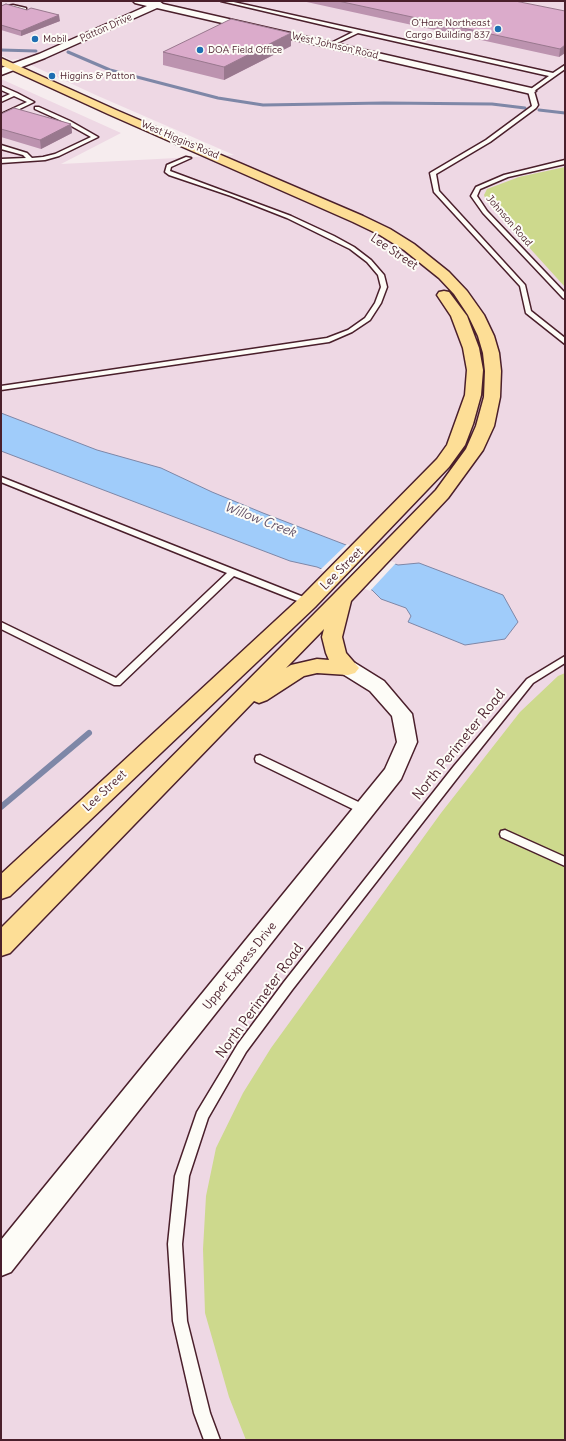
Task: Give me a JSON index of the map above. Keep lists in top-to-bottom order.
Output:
{
  "streets": {
    "main road": ["West Higgins Road", "Lee Street"],
    "street": ["Patton Drive", "West Johnson Road", "Upper Express Drive"],
    "lane": ["Johnson Road", "North Perimeter Road"]
  },
  "crossings": [
    ["Patton Drive", "West Johnson Road"],
    ["Patton Drive", "West Higgins Road"],
    ["West Higgins Road", "Lee Street"]
  ],
  "water": ["Willow Creek"],
  "places": [
    "O'Hare Northeast Cargo Building 837",
    "Mobil",
    "DOA Field Office",
    "Higgins & Patton"
  ]
}
